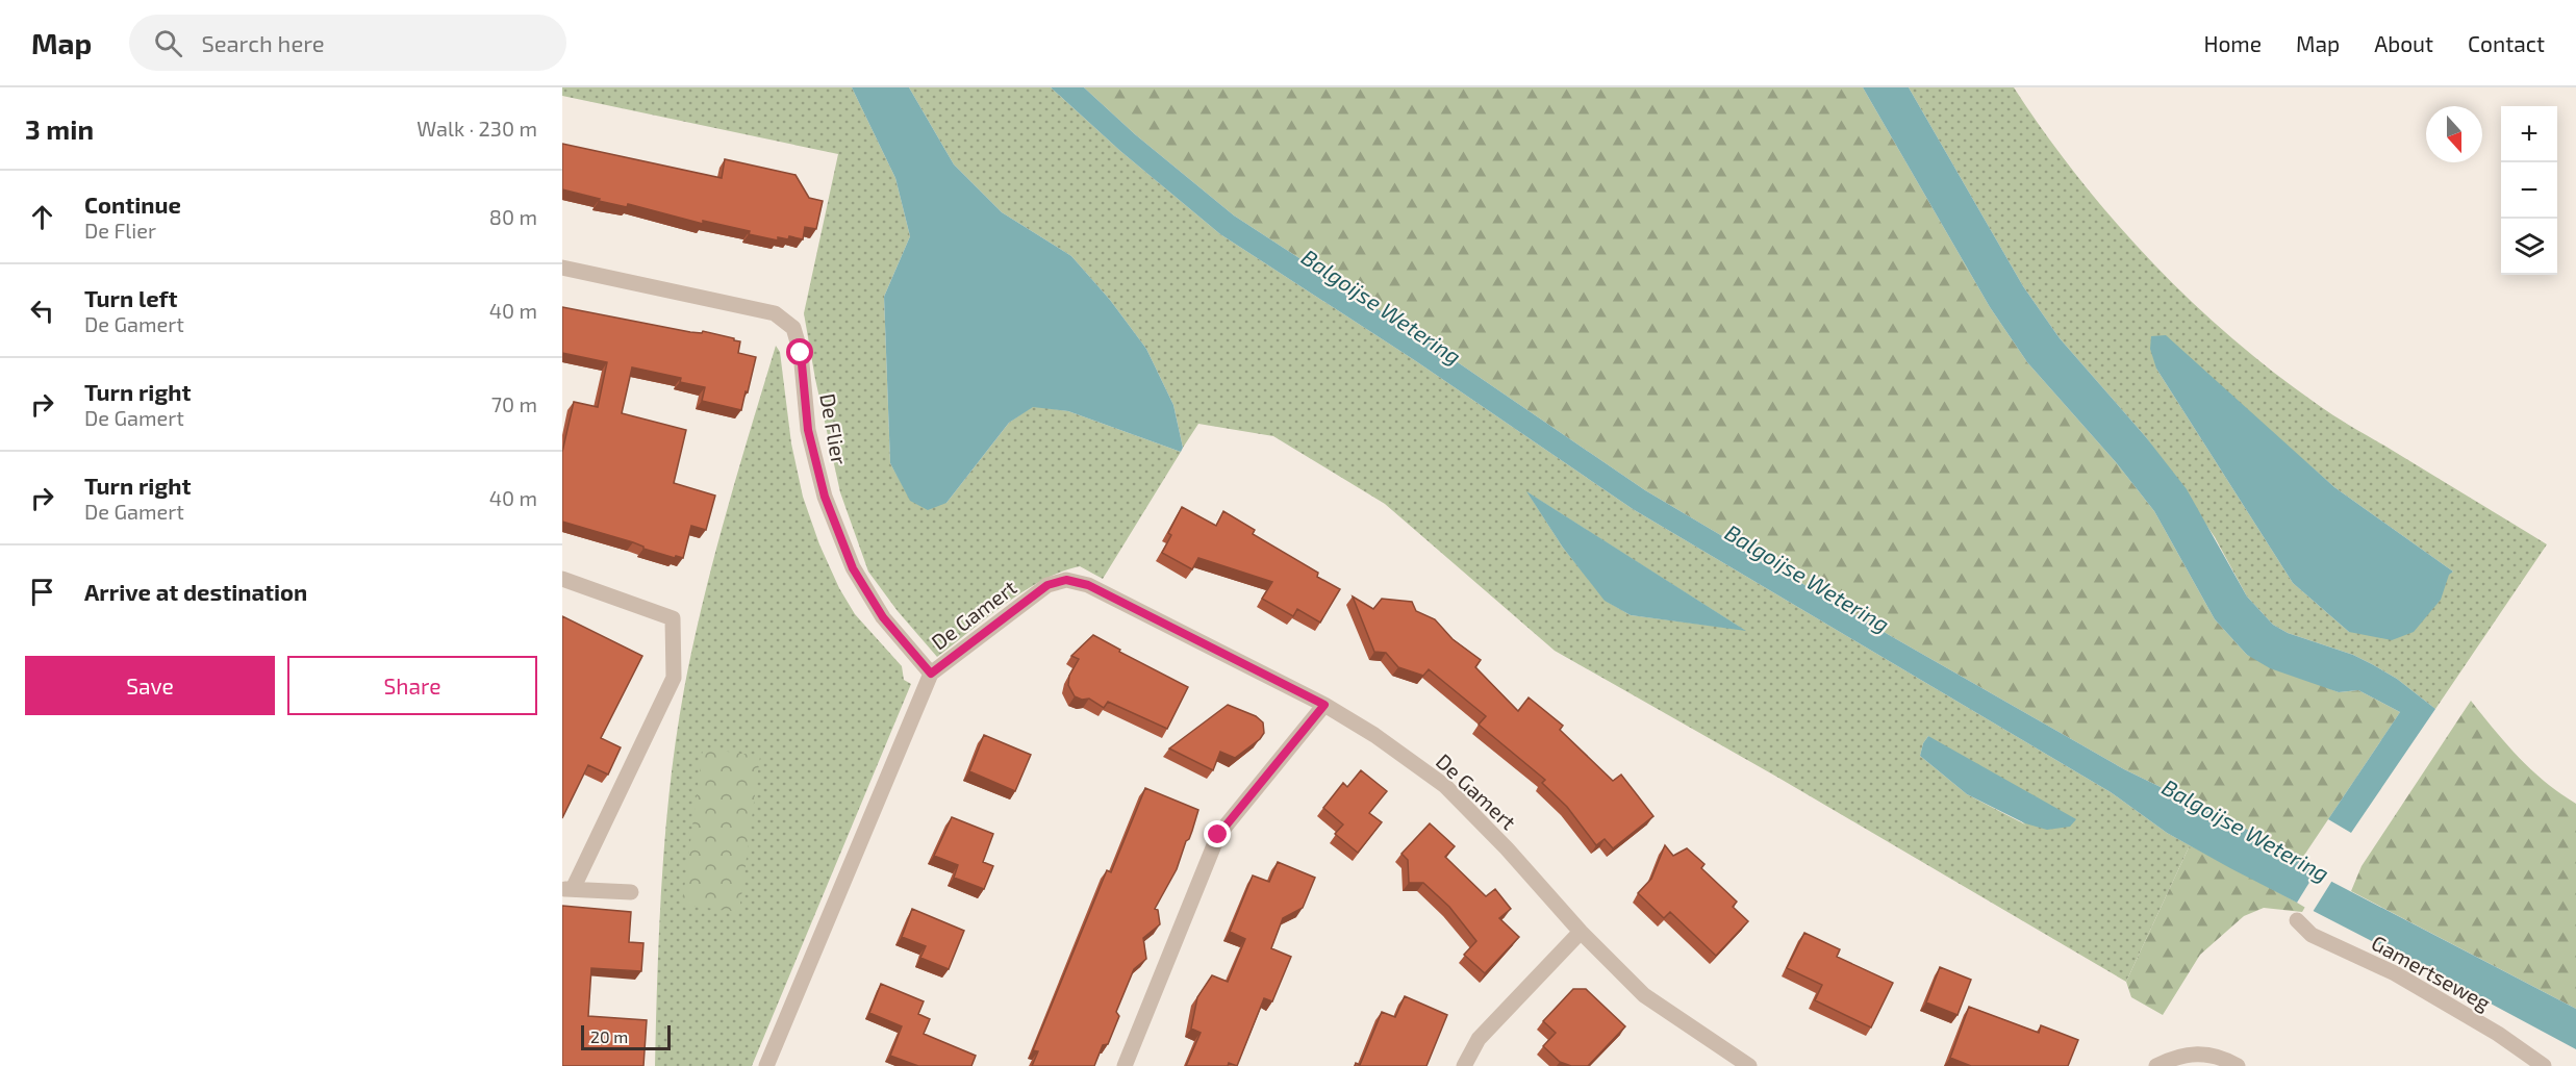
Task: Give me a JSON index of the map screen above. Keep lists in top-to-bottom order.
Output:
{
  "streets": {
    "street": ["De Flier", "De Gamert", "Gamertseweg"]
  },
  "crossings": [
    ["De Flier", "De Gamert"]
  ],
  "water": ["Balgoijse Wetering"],
  "scale_bar": "20 m",
  "north": "bottom",
  "page": {
    "header": "Map",
    "search": "Search here",
    "nav": [
      "Home",
      "Map",
      "About",
      "Contact"
    ],
    "heading": ["3 min", "Walk · 230 m"],
    "map_buttons": ["+", "−"],
    "list": [
      ["Continue", "De Flier", "80 m"],
      ["Turn left", "De Gamert", "40 m"],
      ["Turn right", "De Gamert", "70 m"],
      ["Turn right", "De Gamert", "40 m"],
      "Arrive at destination"
    ],
    "buttons": ["Save", "Share"],
    "scale": "20 m"
  }
}
